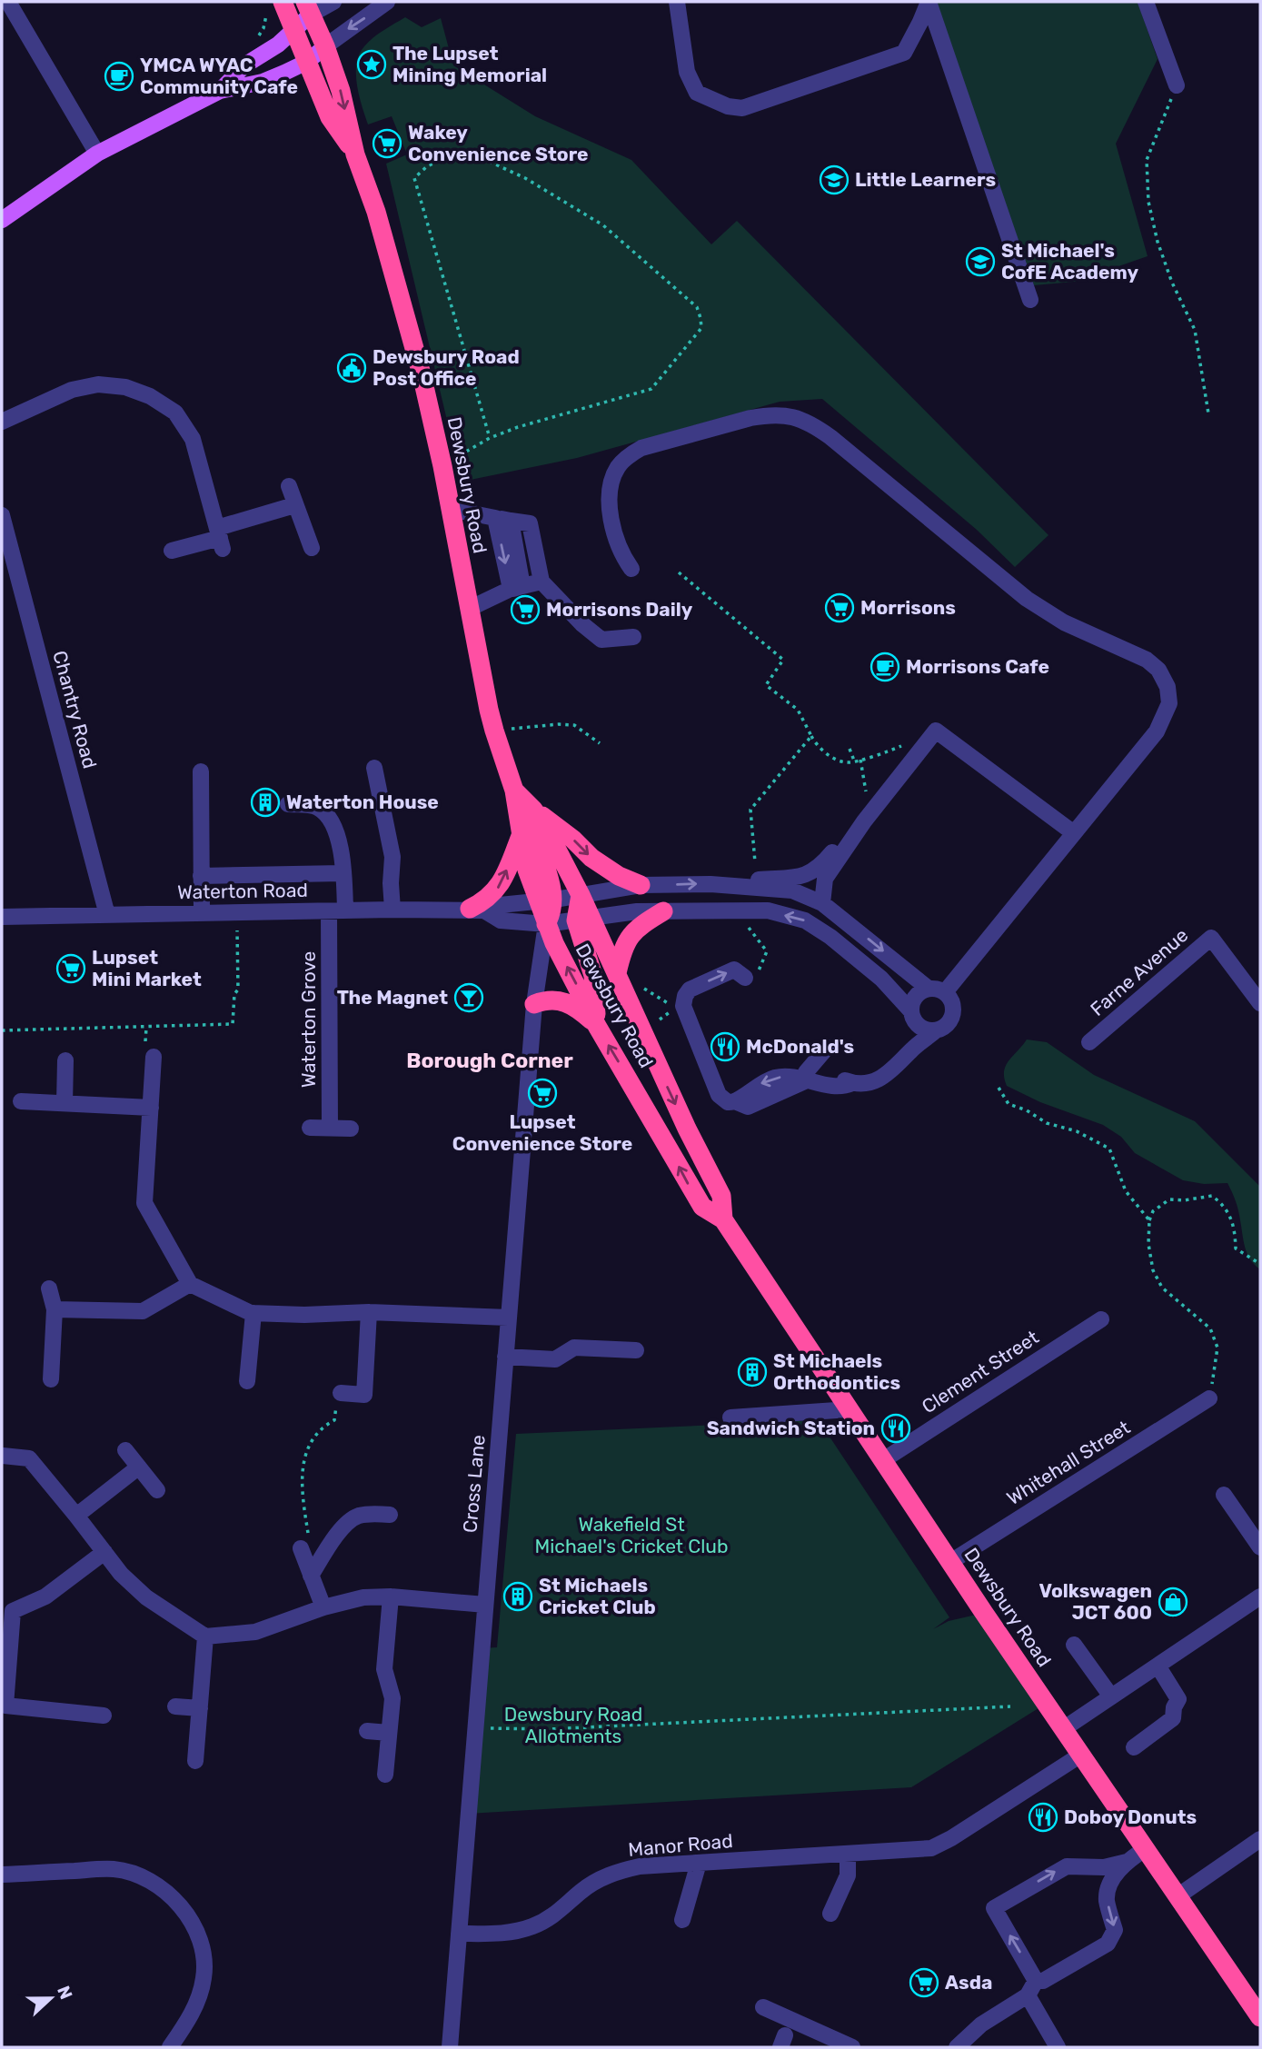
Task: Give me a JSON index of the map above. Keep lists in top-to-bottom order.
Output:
{
  "streets": {
    "highway": ["Dewsbury Road"],
    "street": [
      "Chantry Road",
      "Waterton Road",
      "Farne Avenue",
      "Waterton Grove",
      "Clement Street",
      "Whitehall Street",
      "Cross Lane",
      "Manor Road"
    ]
  },
  "crossings": [
    ["Dewsbury Road", "Waterton Road"],
    ["Dewsbury Road", "Clement Street"],
    ["Dewsbury Road", "Whitehall Street"],
    ["Dewsbury Road", "Cross Lane"],
    ["Dewsbury Road", "Manor Road"],
    ["Chantry Road", "Waterton Road"],
    ["Waterton Road", "Waterton Grove"],
    ["Waterton Road", "Cross Lane"],
    ["Cross Lane", "Manor Road"]
  ],
  "districts": ["Borough Corner"],
  "parks": ["Wakefield St Michael's Cricket Club", "Dewsbury Road Allotments"],
  "places": {
    "place": ["The Lupset Mining Memorial"],
    "cafe": ["YMCA WYAC Community Cafe", "Morrisons Cafe"],
    "supermarket": [
      "Wakey Convenience Store",
      "Morrisons",
      "Morrisons Daily",
      "Lupset Mini Market",
      "Lupset Convenience Store",
      "Asda"
    ],
    "school or university": ["Little Learners", "St Michael's CofE Academy"],
    "public building": ["Dewsbury Road Post Office"],
    "building": ["Waterton House", "St Michaels Orthodontics", "St Michaels Cricket Club"],
    "bar": ["The Magnet"],
    "restaurant": ["McDonald's", "Sandwich Station", "Doboy Donuts"],
    "shop": ["Volkswagen JCT 600"]
  },
  "north": "right"
}
